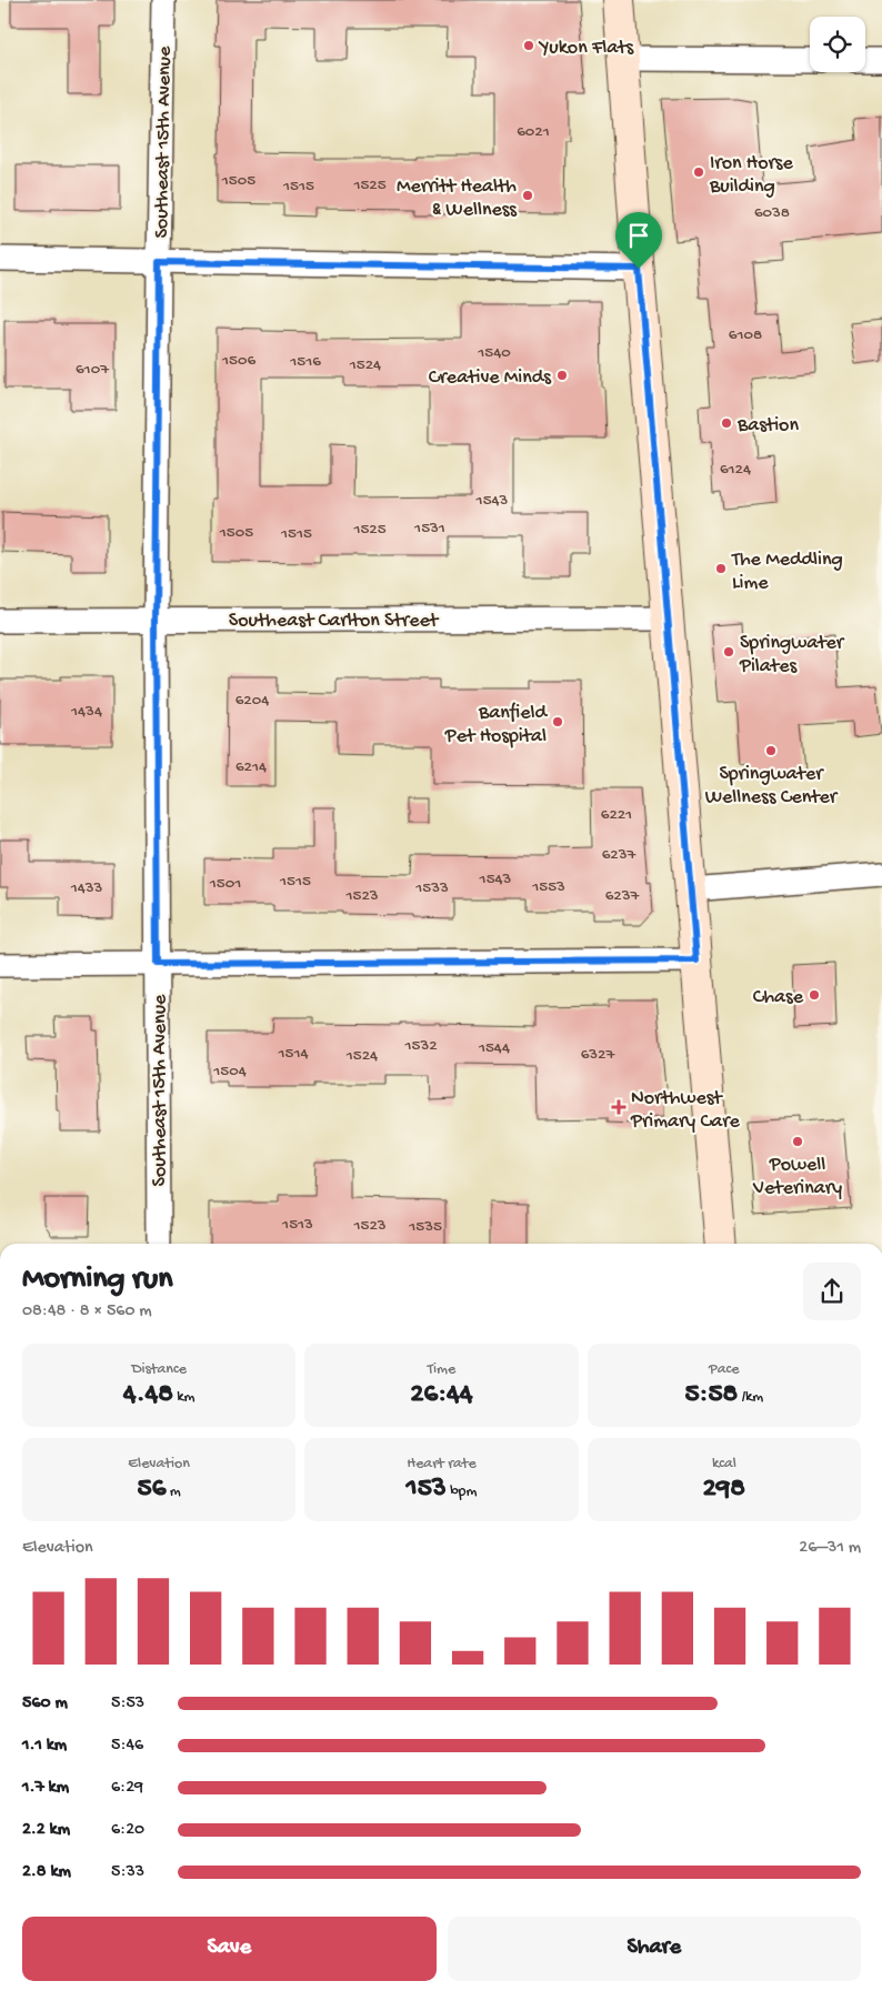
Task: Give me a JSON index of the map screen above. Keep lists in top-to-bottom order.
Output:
{
  "streets": {
    "street": ["Southeast 15th Avenue", "Southeast Carlton Street"]
  },
  "crossings": [
    ["Southeast 15th Avenue", "Southeast Carlton Street"]
  ],
  "places": {
    "other": [
      "Yukon Flats",
      "Iron Horse Building",
      "Merritt Health & Wellness",
      "Creative Minds",
      "Bastion",
      "The Meddling Lime",
      "Springwater Pilates",
      "Banfield Pet Hospital",
      "Springwater Wellness Center",
      "Chase",
      "Powell Veterinary"
    ],
    "health": ["Northwest Primary Care"]
  },
  "house_numbers": [
    "6021",
    "1505",
    "1525",
    "1515",
    "6038",
    "6108",
    "1540",
    "1506",
    "1516",
    "1524",
    "6107",
    "6124",
    "1543",
    "1531",
    "1525",
    "1505",
    "1515",
    "6204",
    "1434",
    "6214",
    "6221",
    "6237",
    "1543",
    "1515",
    "1501",
    "1553",
    "1433",
    "1533",
    "1523",
    "6237",
    "1532",
    "1544",
    "1514",
    "6327",
    "1524",
    "1504",
    "1513",
    "1523",
    "1535"
  ],
  "page": {
    "heading": ["Morning run", "08:48 · 8 × 560 m"],
    "stats": [
      ["Distance", "4.48 km"],
      ["Time", "26:44"],
      ["Pace", "5:58 /km"],
      ["Elevation", "56 m"],
      ["Heart rate", "153 bpm"],
      ["kcal", "298"]
    ],
    "chart": ["Elevation", "26–31 m"],
    "list": [
      {
        "name": "560 m",
        "note": "5:53"
      },
      {
        "name": "1.1 km",
        "note": "5:46"
      },
      {
        "name": "1.7 km",
        "note": "6:29"
      },
      {
        "name": "2.2 km",
        "note": "6:20"
      },
      {
        "name": "2.8 km",
        "note": "5:33"
      }
    ],
    "buttons": ["Save", "Share"]
  }
}
